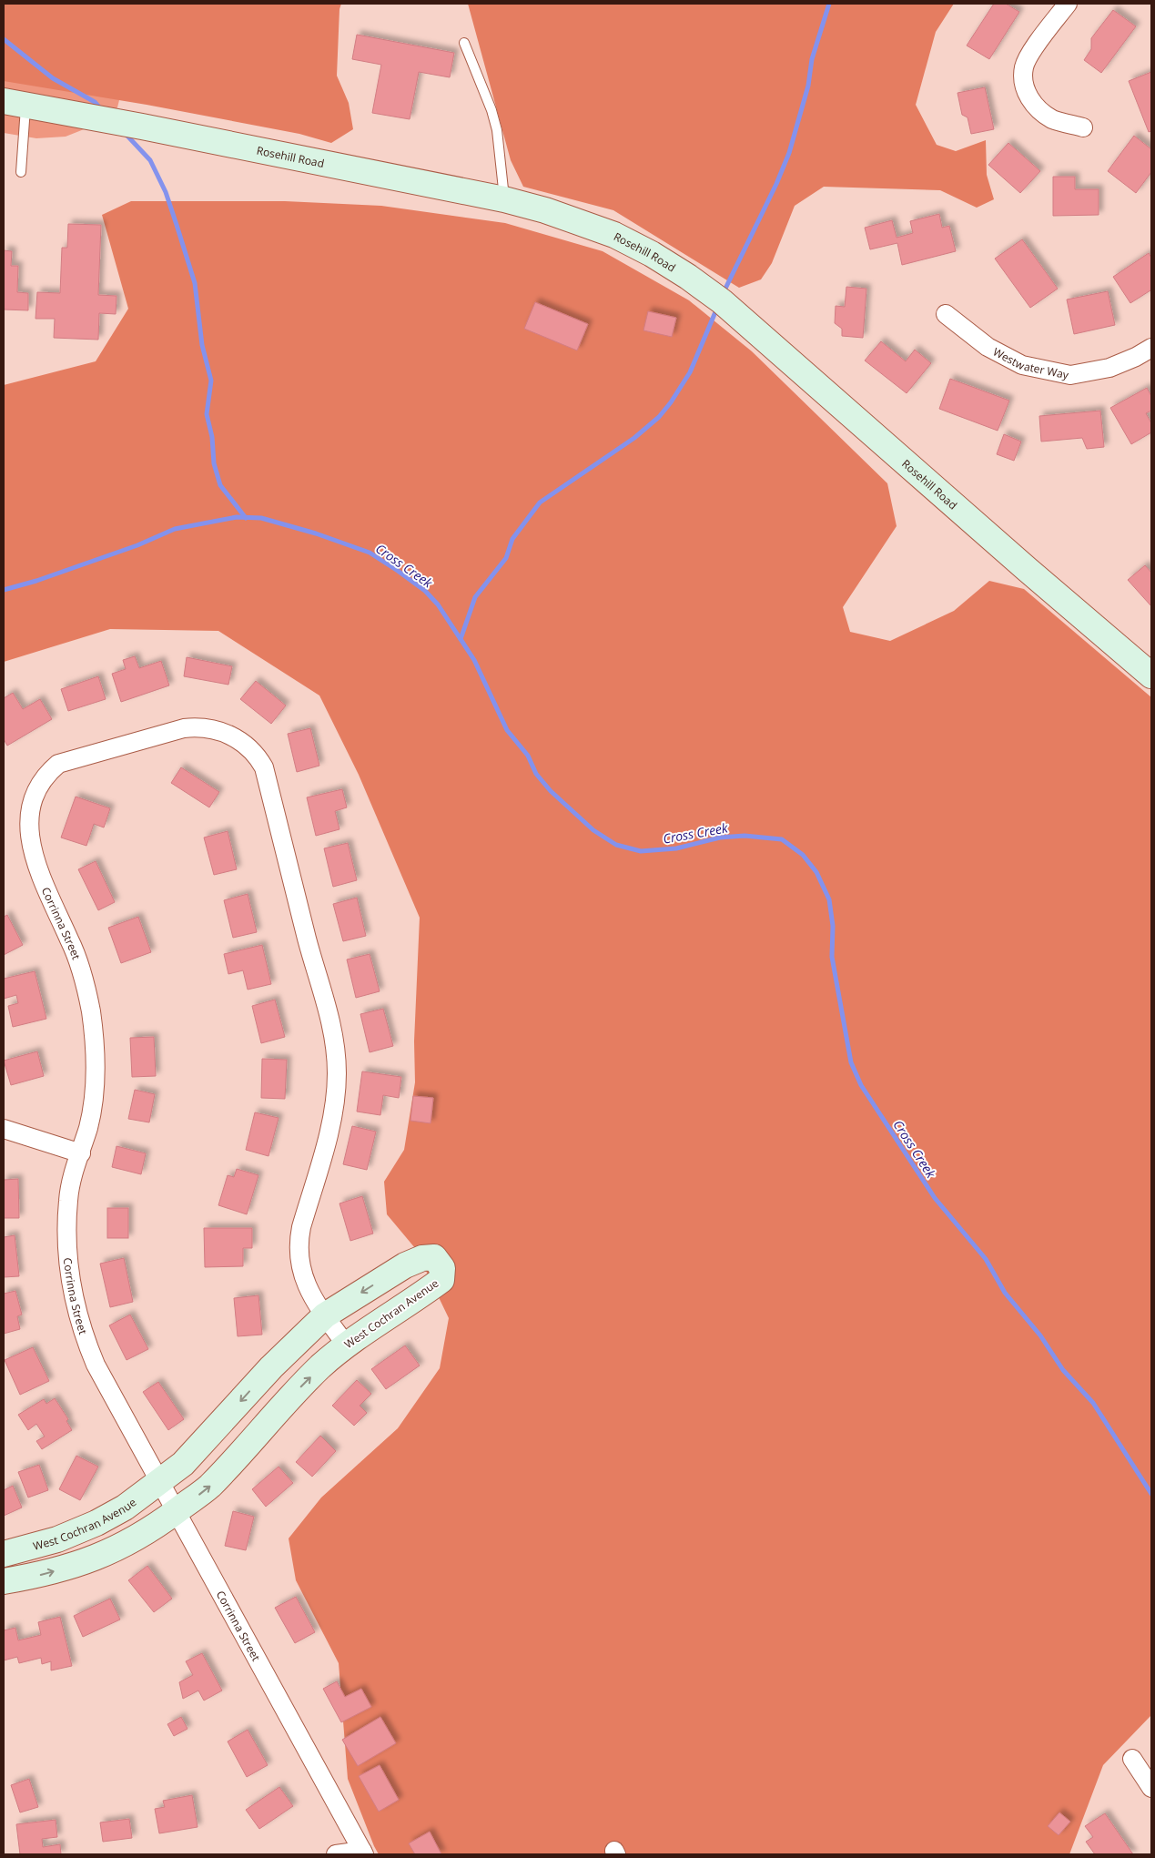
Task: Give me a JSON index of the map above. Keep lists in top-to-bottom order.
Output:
{
  "streets": {
    "main road": ["Rosehill Road", "West Cochran Avenue"],
    "street": ["Westwater Way", "Corrinna Street"]
  },
  "crossings": [
    ["Corrinna Street", "West Cochran Avenue"]
  ],
  "water": ["Cross Creek"]
}
